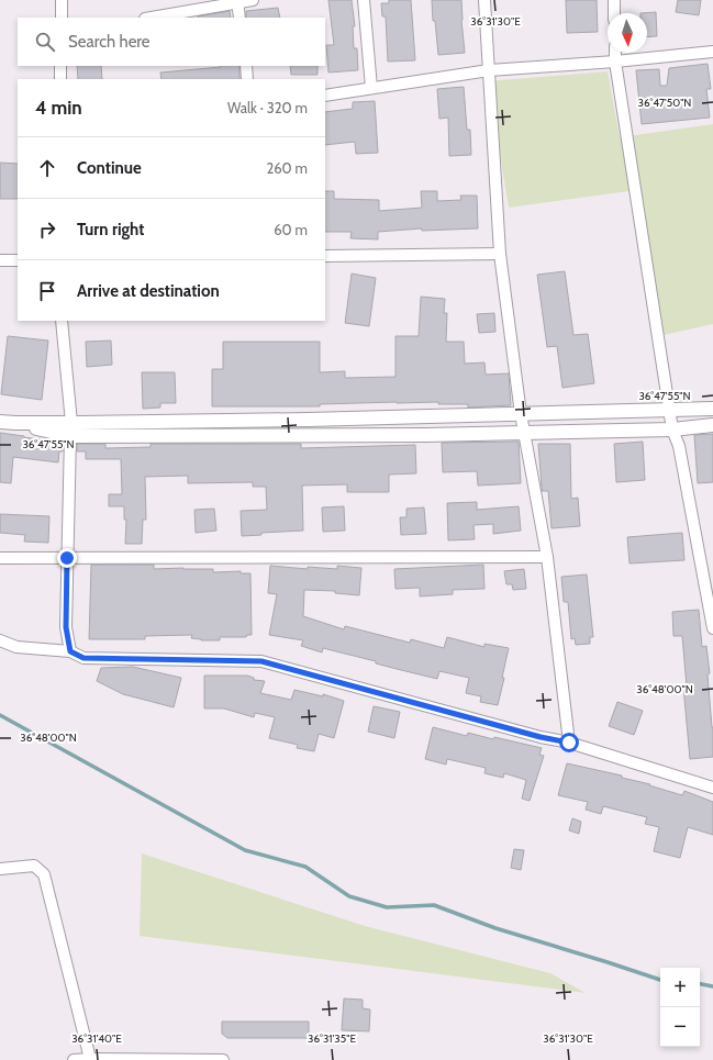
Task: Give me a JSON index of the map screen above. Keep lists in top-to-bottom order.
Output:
{
  "north": "bottom",
  "page": {
    "search": "Search here",
    "heading": ["4 min", "Walk · 320 m"],
    "list": [
      ["Continue", "260 m"],
      ["Turn right", "60 m"],
      "Arrive at destination"
    ],
    "map_buttons": ["+", "−"]
  },
  "coordinates": [
    "36°31'30\"E",
    "36°47'50\"N",
    "36°47'55\"N",
    "36°48'00\"N",
    "36°31'40\"E",
    "36°31'35\"E"
  ]
}
